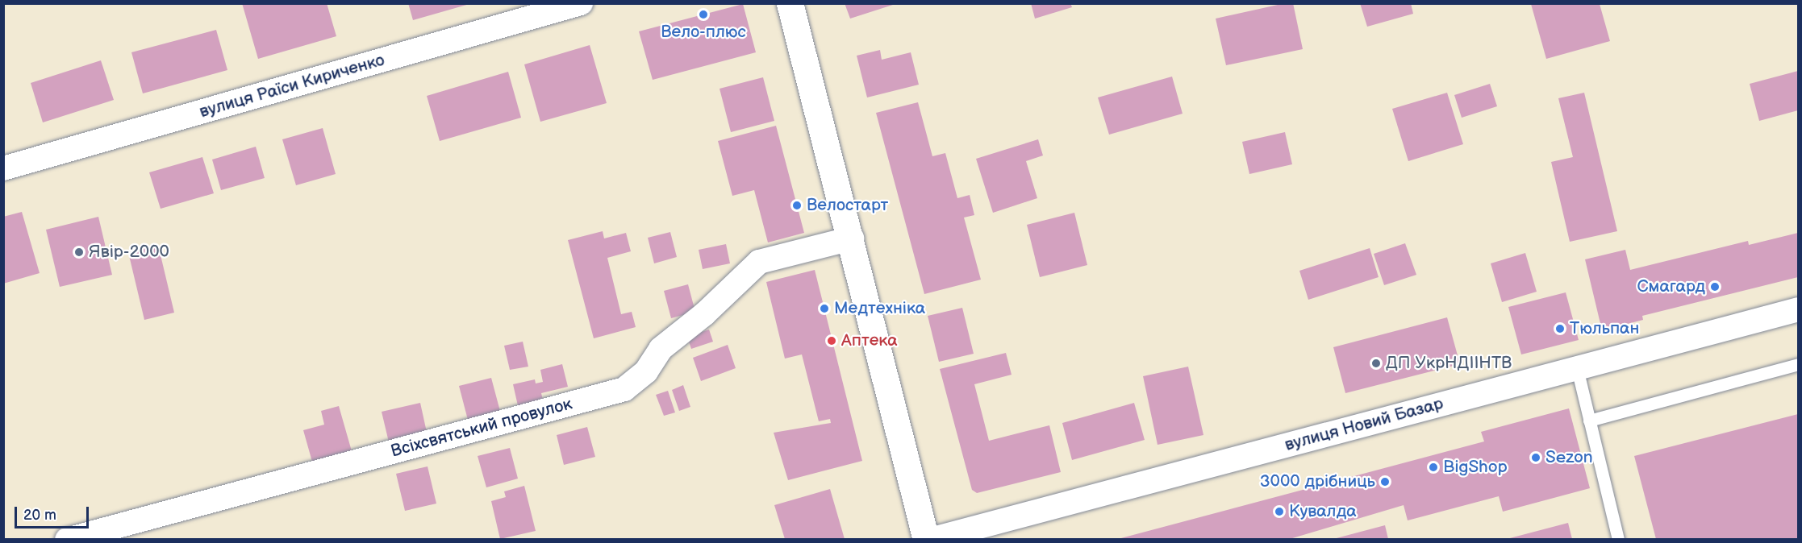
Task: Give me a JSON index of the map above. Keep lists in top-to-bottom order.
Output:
{
  "streets": {
    "street": ["вулиця Раїси Кириченко", "вулиця Новий Базар", "Всіхсвятський провулок"]
  },
  "places": [
    "Вело-плюс",
    "Велостарт",
    "Явір-2000",
    "Смагард",
    "Медтехніка",
    "Тюльпан",
    "Аптека",
    "ДП УкрНДІІНТВ",
    "Sezon",
    "BigShop",
    "3000 дрібниць",
    "Кувалда"
  ],
  "scale_bar": "20 m"
}
